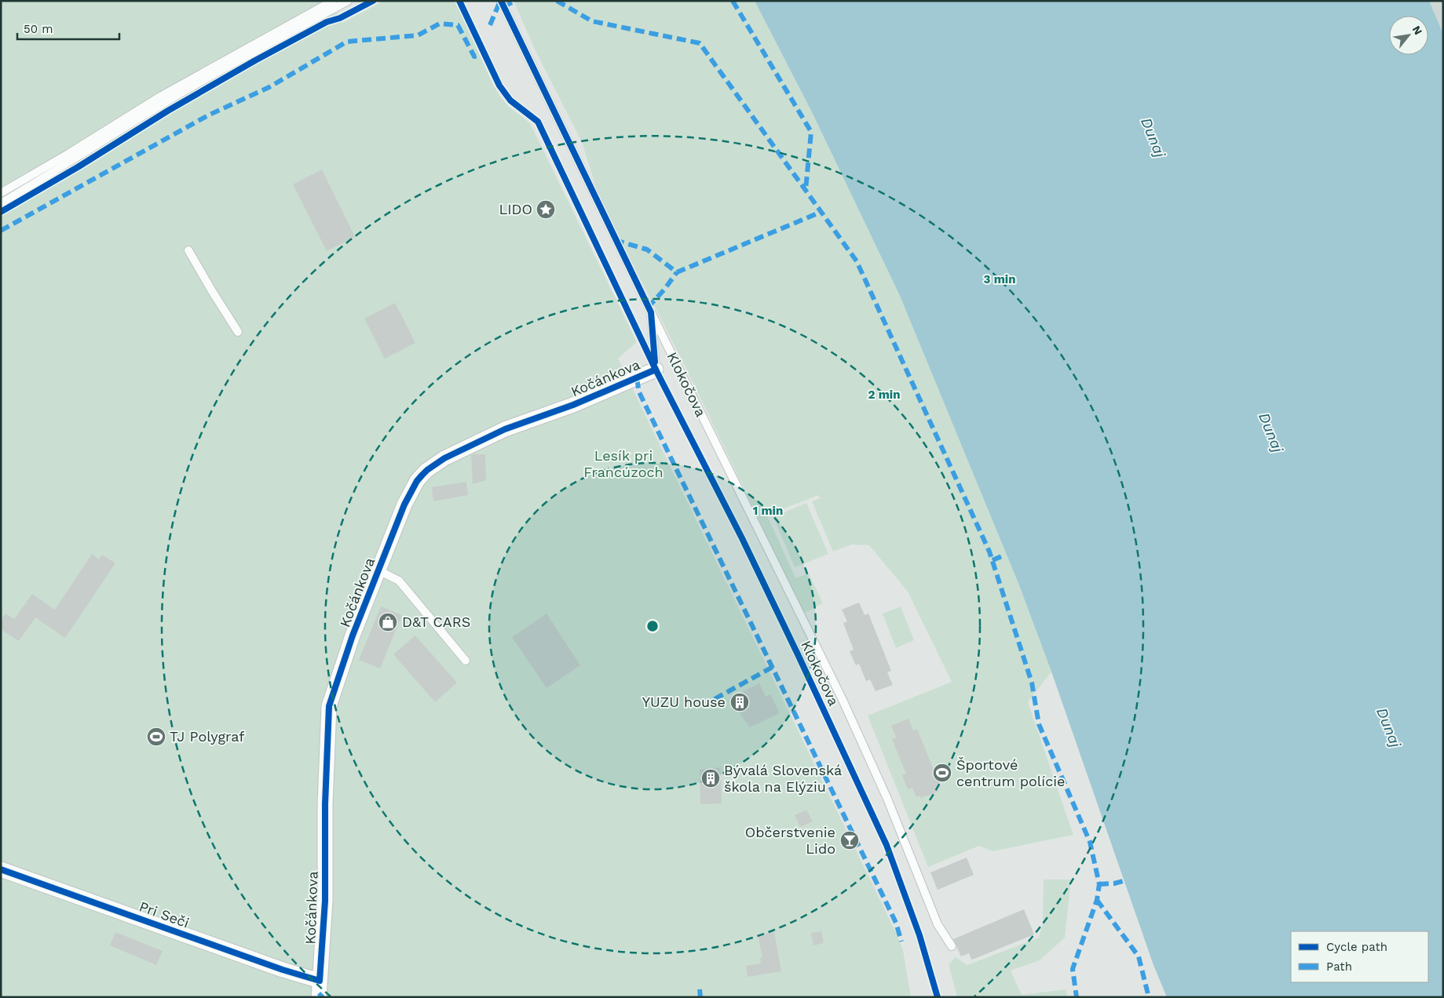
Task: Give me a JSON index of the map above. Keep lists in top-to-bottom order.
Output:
{
  "streets": {
    "street": ["Kočánkova", "Pri Seči"],
    "lane": ["Klokočova"]
  },
  "crossings": [
    ["Kočánkova", "Pri Seči"]
  ],
  "water": ["Dunaj"],
  "parks": ["Lesík pri Francúzoch"],
  "places": {
    "place": ["LIDO"],
    "shop": ["D&T CARS"],
    "building": ["YUZU house", "Bývalá Slovenská škola na Elýziu"],
    "sports": ["TJ Polygraf", "Športové centrum polície"],
    "bar": ["Občerstvenie Lido"]
  },
  "legend": ["Cycle path", "Path"],
  "scale_bar": "50 m",
  "north": "top right",
  "rings": ["3 min", "2 min", "1 min"]
}
